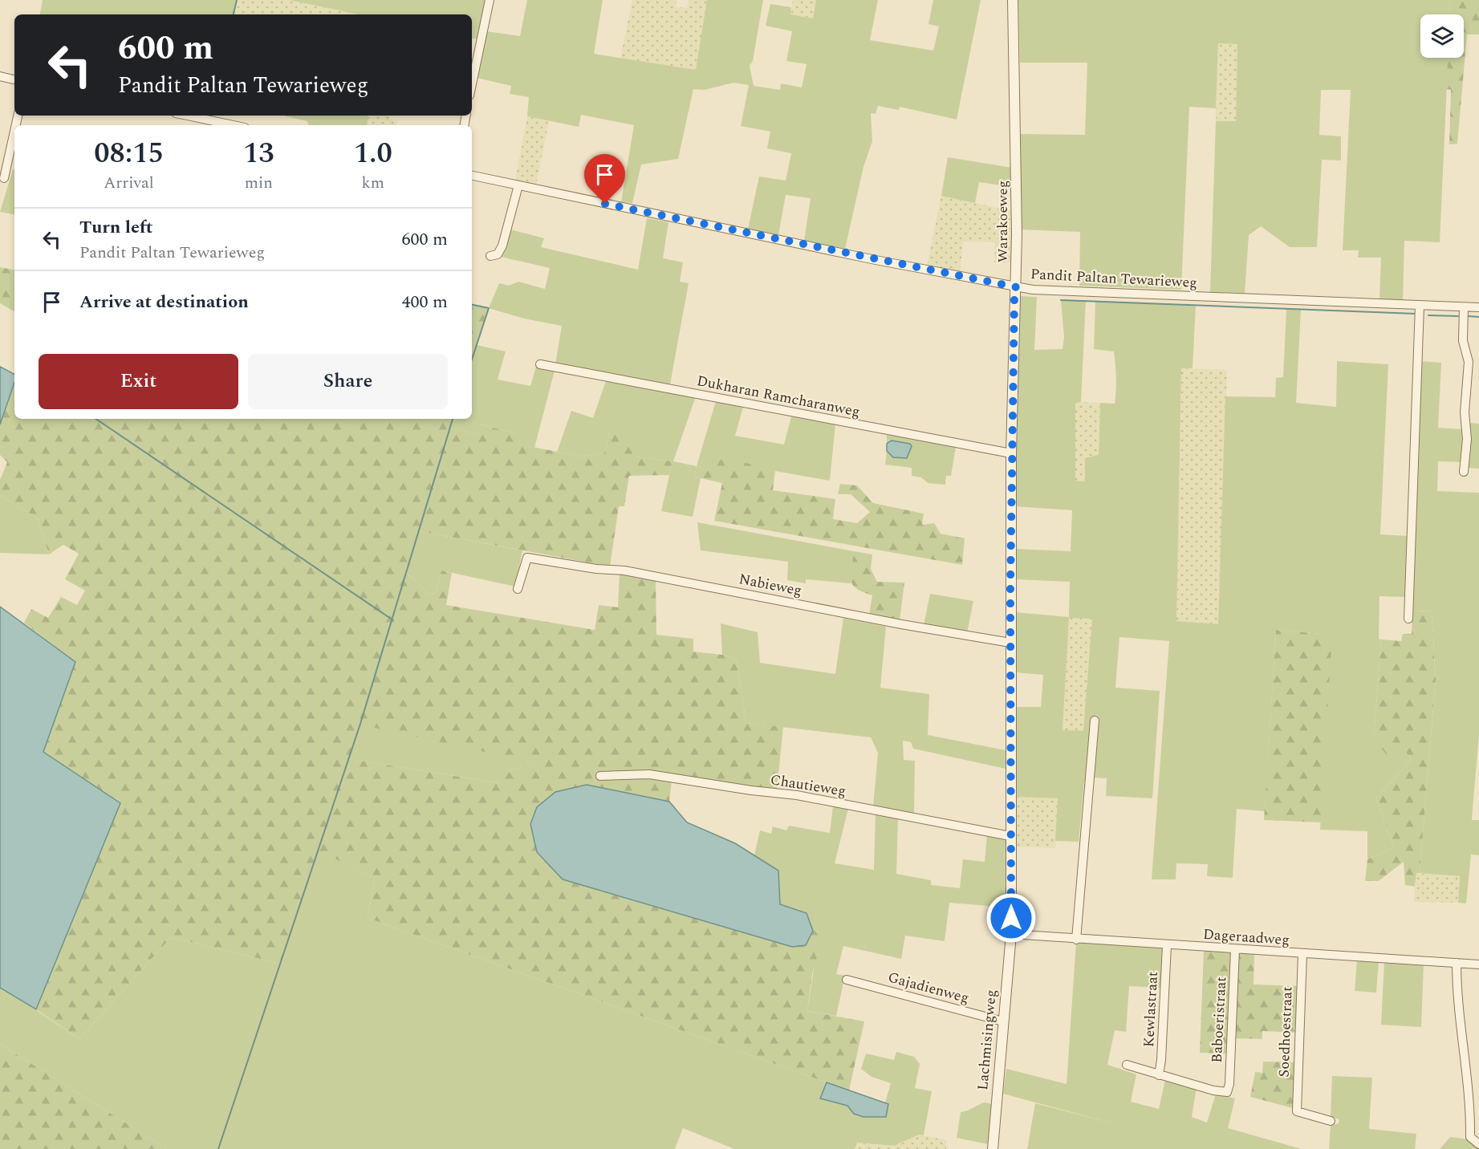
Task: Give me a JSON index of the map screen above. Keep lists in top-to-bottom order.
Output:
{
  "streets": {
    "street": [
      "Warakoeweg",
      "Pandit Paltan Tewarieweg",
      "Dukharan Ramcharanweg",
      "Nabieweg",
      "Chautieweg",
      "Dageraadweg",
      "Gajadienweg",
      "Kewlastraat",
      "Baboeristraat",
      "Soedhoestraat",
      "Lachmisingweg"
    ]
  },
  "crossings": [
    ["Warakoeweg", "Pandit Paltan Tewarieweg"],
    ["Warakoeweg", "Dukharan Ramcharanweg"],
    ["Warakoeweg", "Nabieweg"],
    ["Warakoeweg", "Chautieweg"],
    ["Warakoeweg", "Dageraadweg"],
    ["Warakoeweg", "Lachmisingweg"],
    ["Dageraadweg", "Kewlastraat"],
    ["Dageraadweg", "Baboeristraat"],
    ["Dageraadweg", "Soedhoestraat"],
    ["Dageraadweg", "Lachmisingweg"],
    ["Gajadienweg", "Lachmisingweg"],
    ["Kewlastraat", "Baboeristraat"]
  ],
  "page": {
    "turn": ["600 m", "Pandit Paltan Tewarieweg"],
    "eta": [
      "08:15",
      "Arrival",
      "13",
      "min",
      "1.0",
      "km"
    ],
    "list": [
      {
        "name": "Turn left",
        "note": "Pandit Paltan Tewarieweg",
        "value": "600 m"
      },
      {
        "name": "Arrive at destination",
        "value": "400 m"
      }
    ],
    "buttons": ["Exit", "Share"]
  }
}
